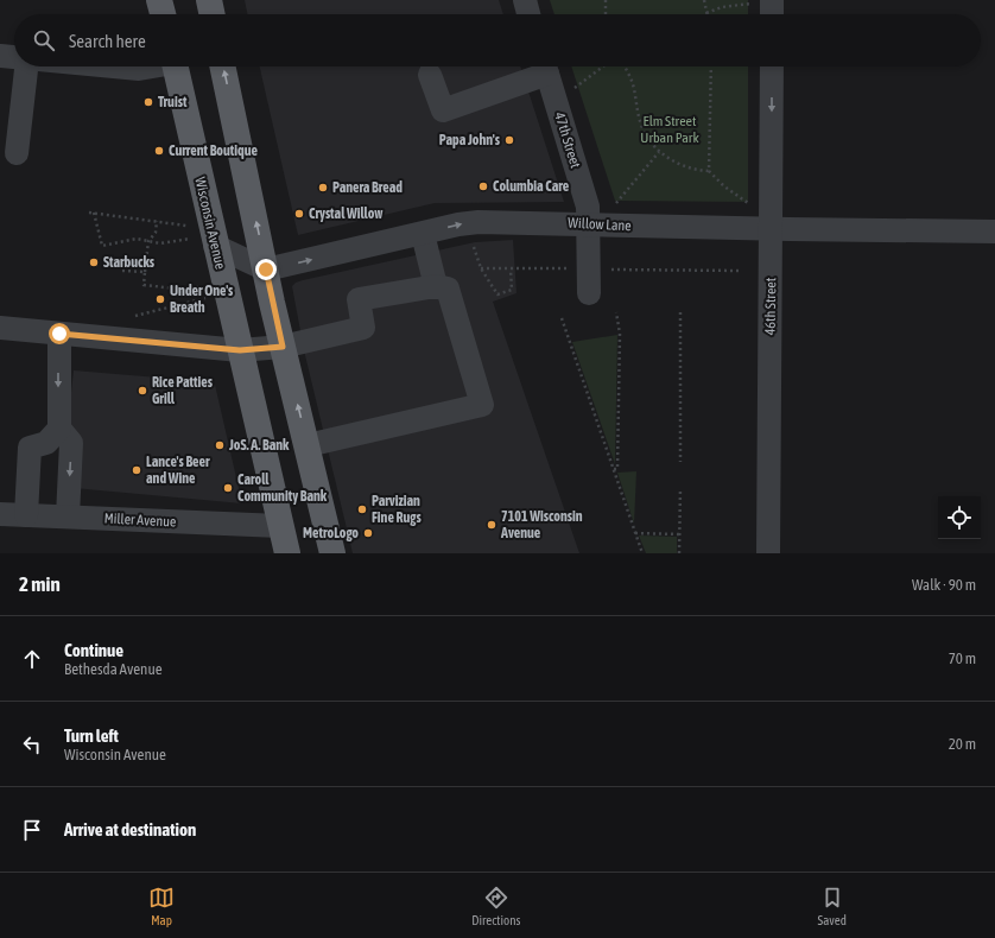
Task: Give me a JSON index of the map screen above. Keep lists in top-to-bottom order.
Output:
{
  "streets": {
    "main road": ["Wisconsin Avenue"],
    "street": [
      "47th Street",
      "Willow Lane",
      "46th Street",
      "Miller Avenue"
    ]
  },
  "crossings": [
    ["47th Street", "Willow Lane"],
    ["Wisconsin Avenue", "Miller Avenue"],
    ["Willow Lane", "46th Street"]
  ],
  "one_way": ["Willow Lane"],
  "parks": ["Elm Street Urban Park"],
  "places": [
    "Truist",
    "Papa John's",
    "Current Boutique",
    "Columbia Care",
    "Panera Bread",
    "Crystal Willow",
    "Starbucks",
    "Under One's Breath",
    "Rice Patties Grill",
    "JoS. A. Bank",
    "Lance's Beer and Wine",
    "Caroll Community Bank",
    "Parvizian Fine Rugs",
    "7101 Wisconsin Avenue",
    "MetroLogo"
  ],
  "page": {
    "search": "Search here",
    "heading": ["2 min", "Walk · 90 m"],
    "list": [
      ["Continue", "Bethesda Avenue", "70 m"],
      ["Turn left", "Wisconsin Avenue", "20 m"],
      "Arrive at destination"
    ],
    "nav": ["Map", "Directions", "Saved"]
  }
}
